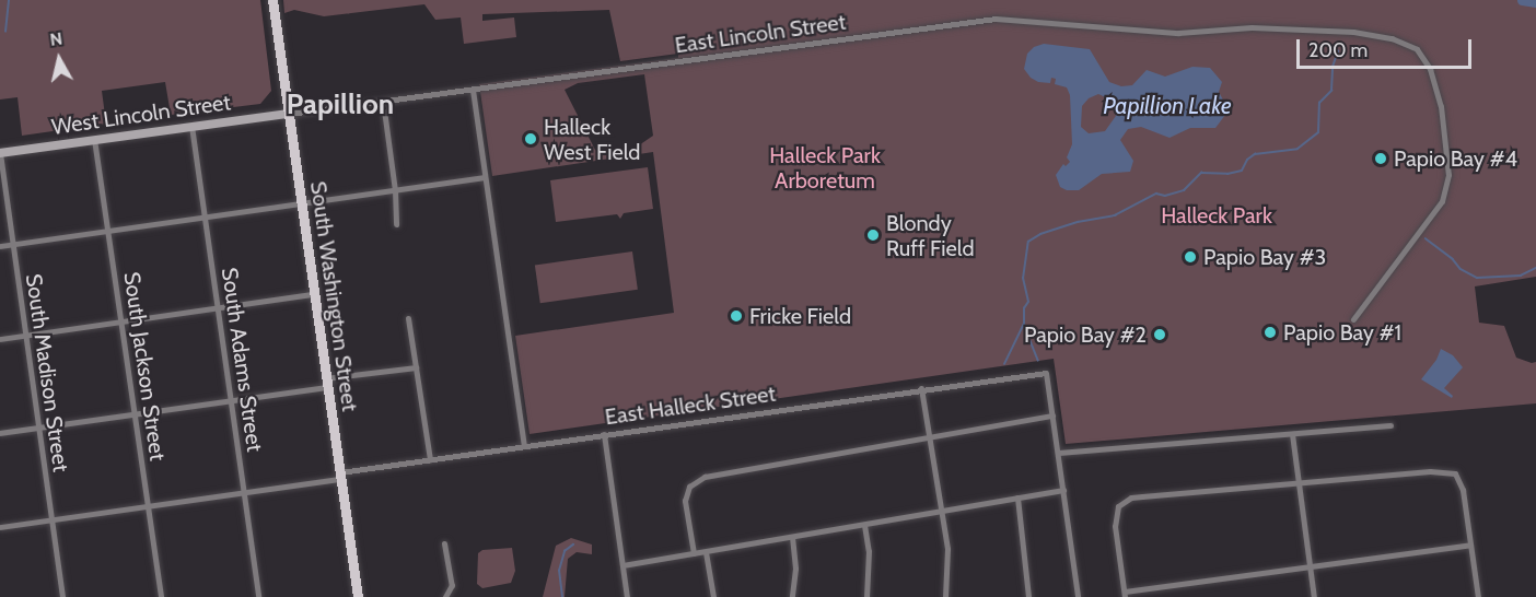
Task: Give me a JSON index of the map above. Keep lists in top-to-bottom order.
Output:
{
  "streets": {
    "main road": ["South Washington Street"],
    "street": [
      "East Lincoln Street",
      "West Lincoln Street",
      "South Adams Street",
      "South Jackson Street",
      "South Madison Street",
      "East Halleck Street"
    ]
  },
  "crossings": [
    ["East Lincoln Street", "West Lincoln Street"],
    ["East Lincoln Street", "South Washington Street"],
    ["West Lincoln Street", "South Washington Street"],
    ["West Lincoln Street", "South Adams Street"],
    ["West Lincoln Street", "South Jackson Street"],
    ["West Lincoln Street", "South Madison Street"],
    ["South Washington Street", "East Halleck Street"],
    ["South Adams Street", "East Halleck Street"],
    ["South Jackson Street", "East Halleck Street"],
    ["South Madison Street", "East Halleck Street"]
  ],
  "districts": ["Papillion"],
  "water": ["Papillion Lake"],
  "parks": ["Halleck Park Arboretum", "Halleck Park"],
  "places": [
    "Halleck West Field",
    "Papio Bay #4",
    "Blondy Ruff Field",
    "Papio Bay #3",
    "Fricke Field",
    "Papio Bay #1",
    "Papio Bay #2"
  ],
  "scale_bar": "200 m",
  "north": "top"
}
